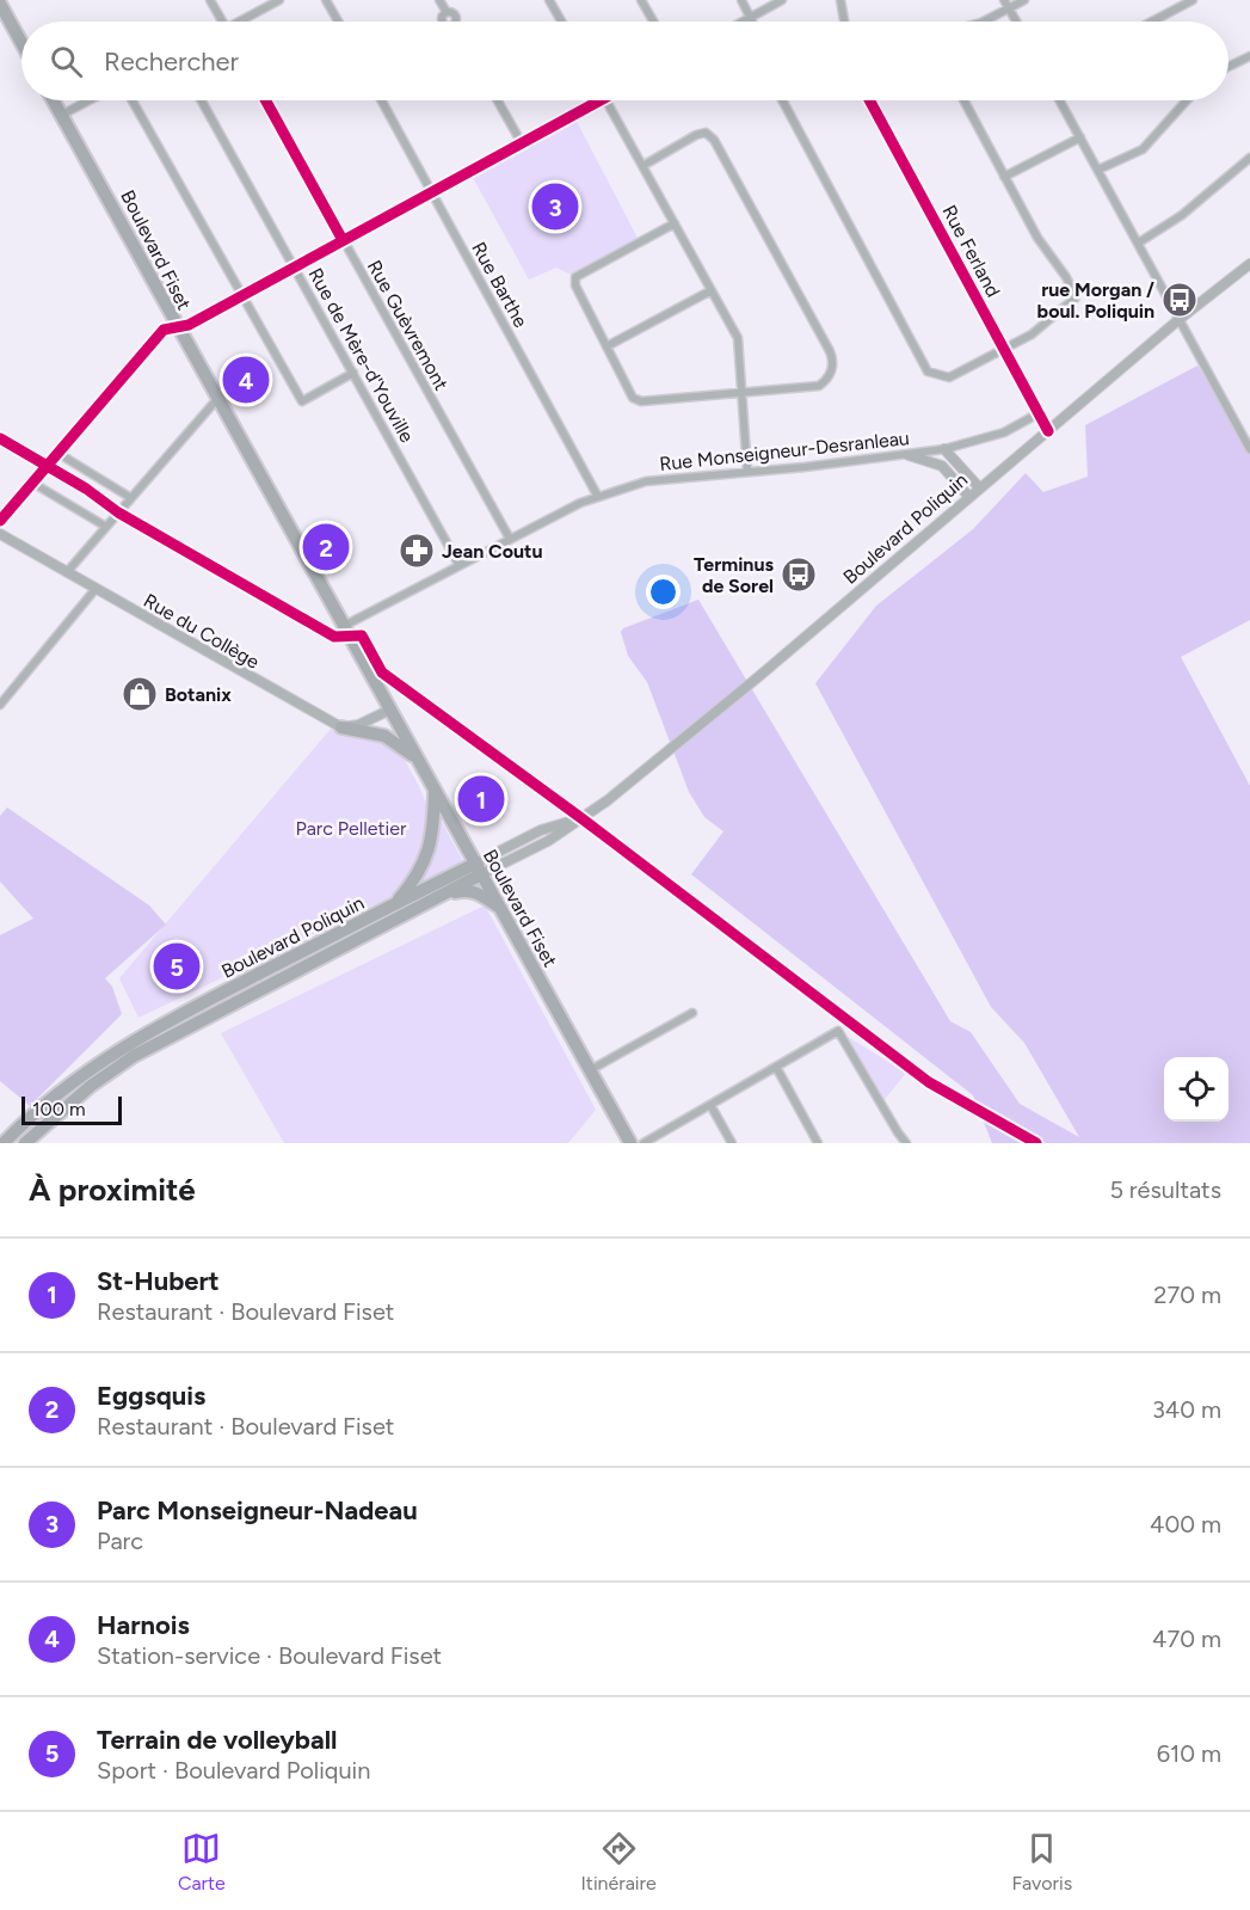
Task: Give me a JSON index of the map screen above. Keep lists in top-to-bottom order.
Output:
{
  "streets": {
    "main road": ["Boulevard Fiset", "Boulevard Poliquin"],
    "street": [
      "Rue Ferland",
      "Rue Barthe",
      "Rue Guèvremont",
      "Rue de Mère-d'Youville",
      "Rue Monseigneur-Desranleau",
      "Rue du Collège"
    ]
  },
  "crossings": [
    ["Boulevard Fiset", "Rue Monseigneur-Desranleau"],
    ["Boulevard Fiset", "Boulevard Poliquin"],
    ["Rue Ferland", "Rue Monseigneur-Desranleau"],
    ["Rue Ferland", "Boulevard Poliquin"],
    ["Rue Barthe", "Rue Monseigneur-Desranleau"],
    ["Rue Guèvremont", "Rue Monseigneur-Desranleau"],
    ["Rue de Mère-d'Youville", "Rue Monseigneur-Desranleau"]
  ],
  "parks": ["Parc Pelletier"],
  "places": {
    "bus stop": ["rue Morgan / boul. Poliquin", "Terminus de Sorel"],
    "pharmacy": ["Jean Coutu"],
    "shop": ["Botanix"]
  },
  "scale_bar": "100 m",
  "page": {
    "search": "Rechercher",
    "pins": [
      "3",
      "4",
      "2",
      "1",
      "5"
    ],
    "scale": "100 m",
    "heading": ["À proximité", "5 résultats"],
    "list": [
      {
        "mark": "1",
        "name": "St-Hubert",
        "note": "Restaurant · Boulevard Fiset",
        "value": "270 m"
      },
      {
        "mark": "2",
        "name": "Eggsquis",
        "note": "Restaurant · Boulevard Fiset",
        "value": "340 m"
      },
      {
        "mark": "3",
        "name": "Parc Monseigneur-Nadeau",
        "note": "Parc",
        "value": "400 m"
      },
      {
        "mark": "4",
        "name": "Harnois",
        "note": "Station-service · Boulevard Fiset",
        "value": "470 m"
      },
      {
        "mark": "5",
        "name": "Terrain de volleyball",
        "note": "Sport · Boulevard Poliquin",
        "value": "610 m"
      }
    ],
    "nav": ["Carte", "Itinéraire", "Favoris"]
  }
}
